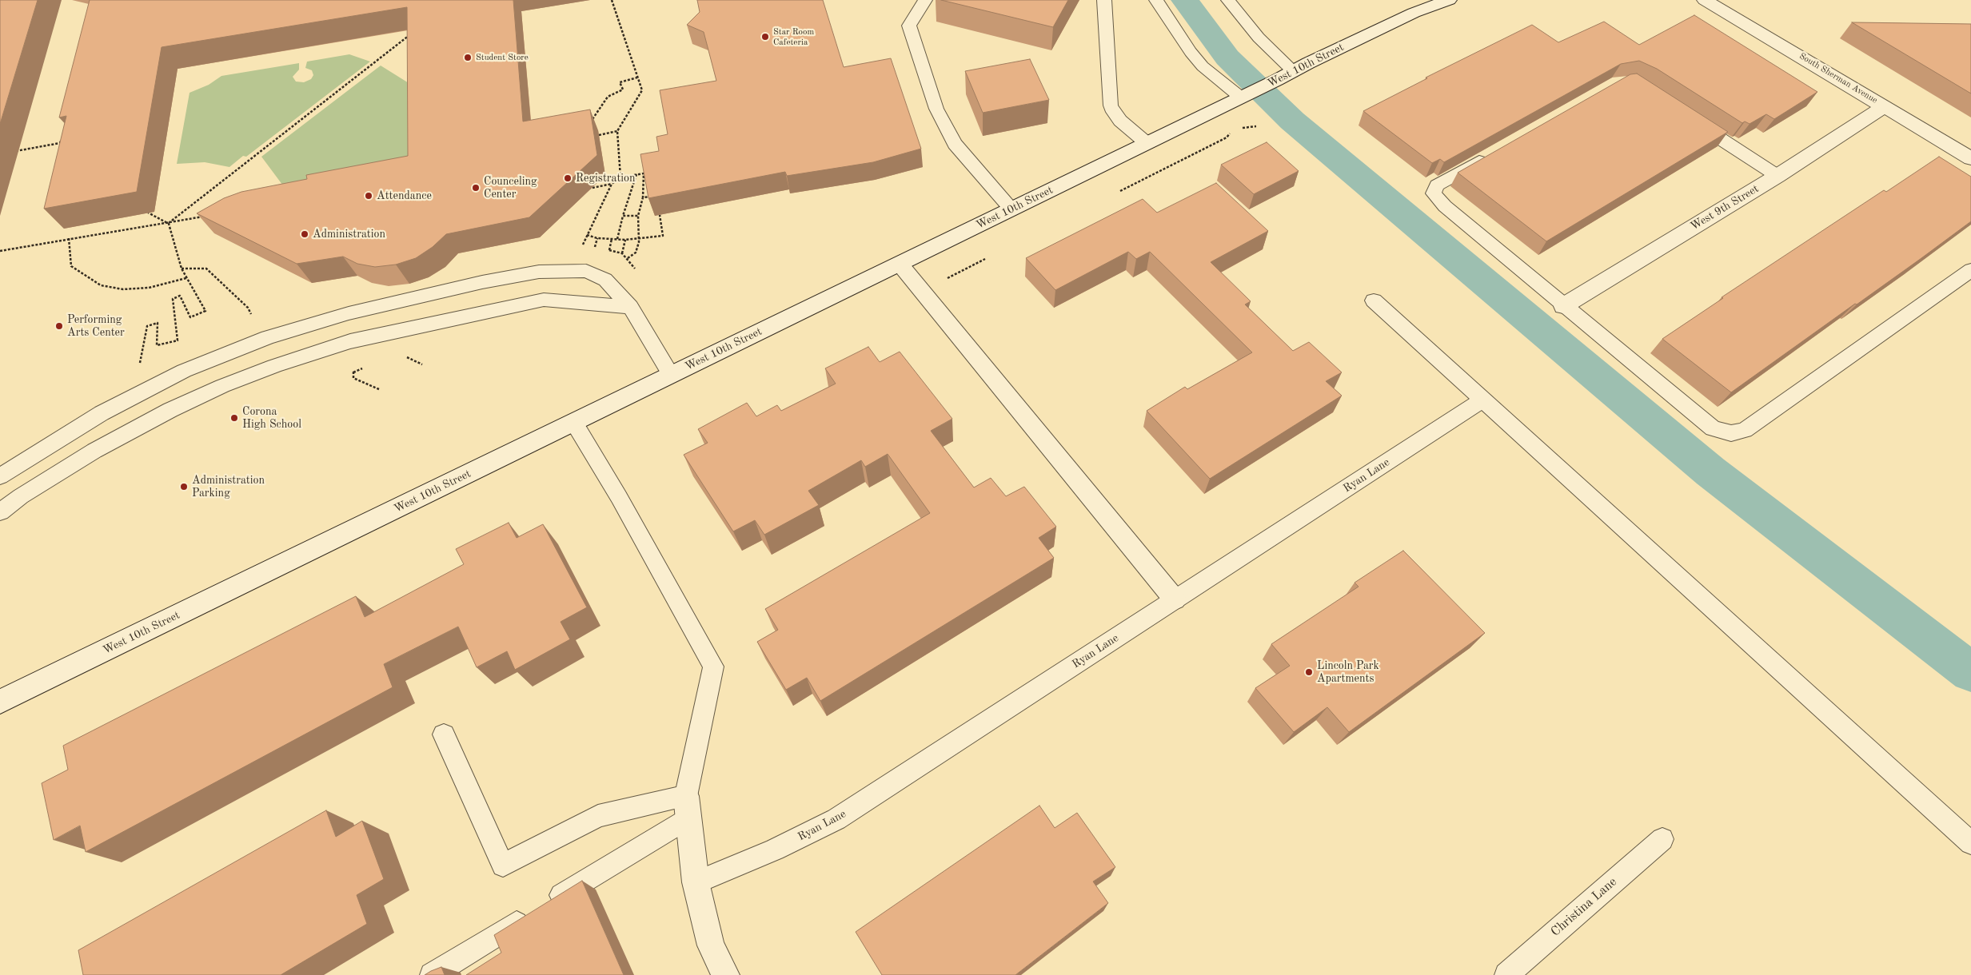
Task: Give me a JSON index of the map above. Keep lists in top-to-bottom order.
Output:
{
  "streets": {
    "main road": ["West 10th Street", "South Sherman Avenue", "West 9th Street"],
    "lane": ["Ryan Lane", "Christina Lane"]
  },
  "crossings": [
    ["South Sherman Avenue", "West 9th Street"]
  ],
  "places": [
    "Star Room Cafeteria",
    "Student Store",
    "Registration",
    "Counceling Center",
    "Attendance",
    "Administration",
    "Performing Arts Center",
    "Corona High School",
    "Administration Parking",
    "Lincoln Park Apartments"
  ]
}
